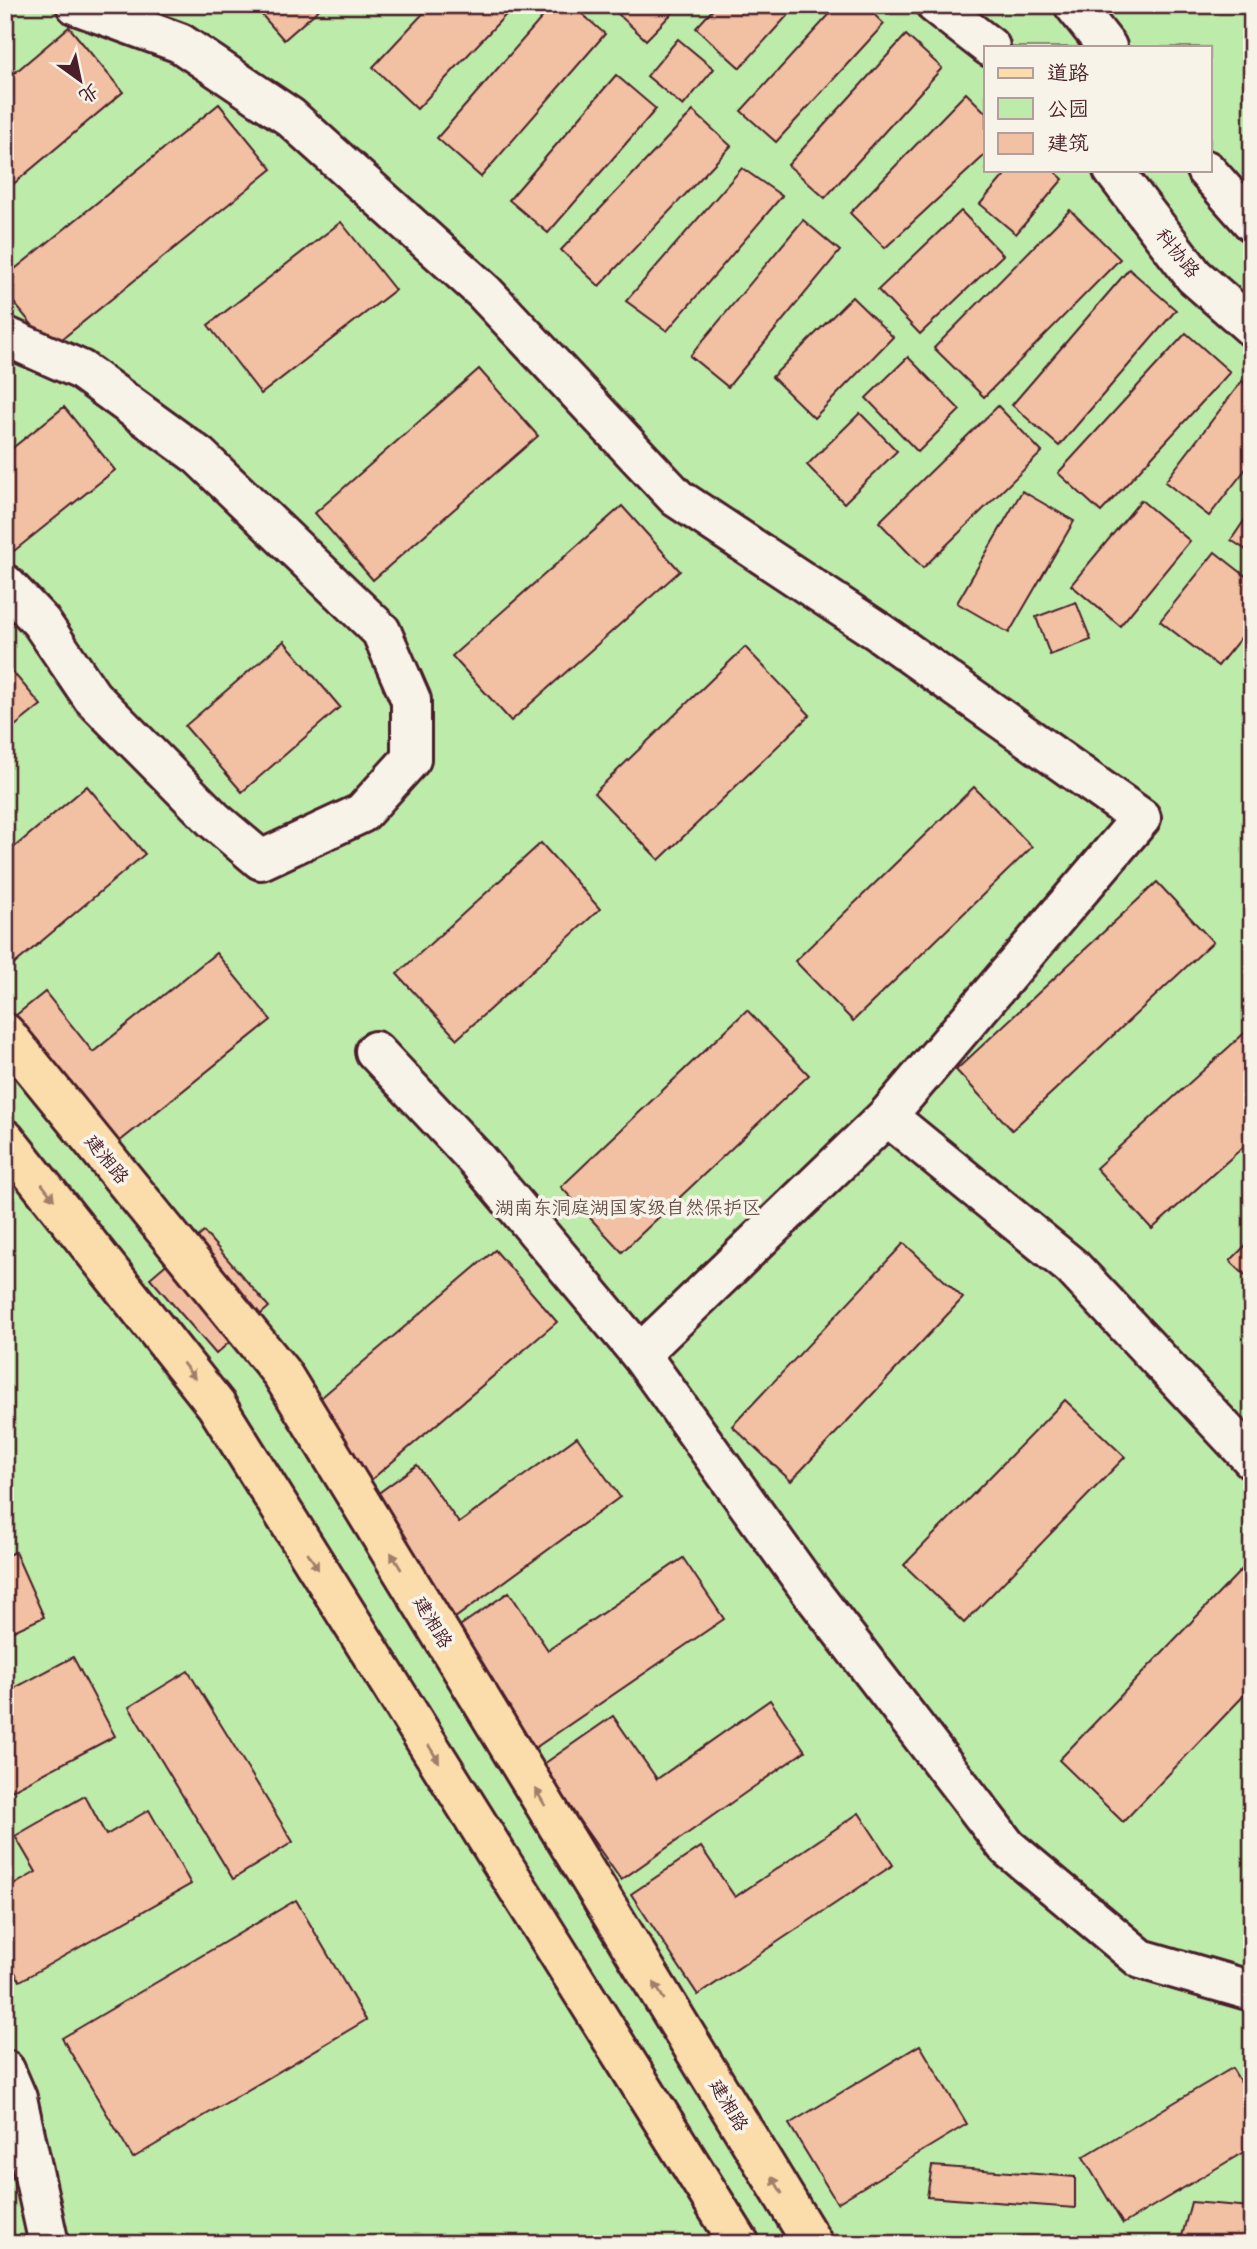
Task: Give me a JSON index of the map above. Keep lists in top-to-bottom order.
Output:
{
  "streets": {
    "main road": ["建湘路"],
    "street": ["科协路"]
  },
  "parks": ["湖南东洞庭湖国家级自然保护区"],
  "legend": ["道路", "公园", "建筑"],
  "north": "bottom right"
}
